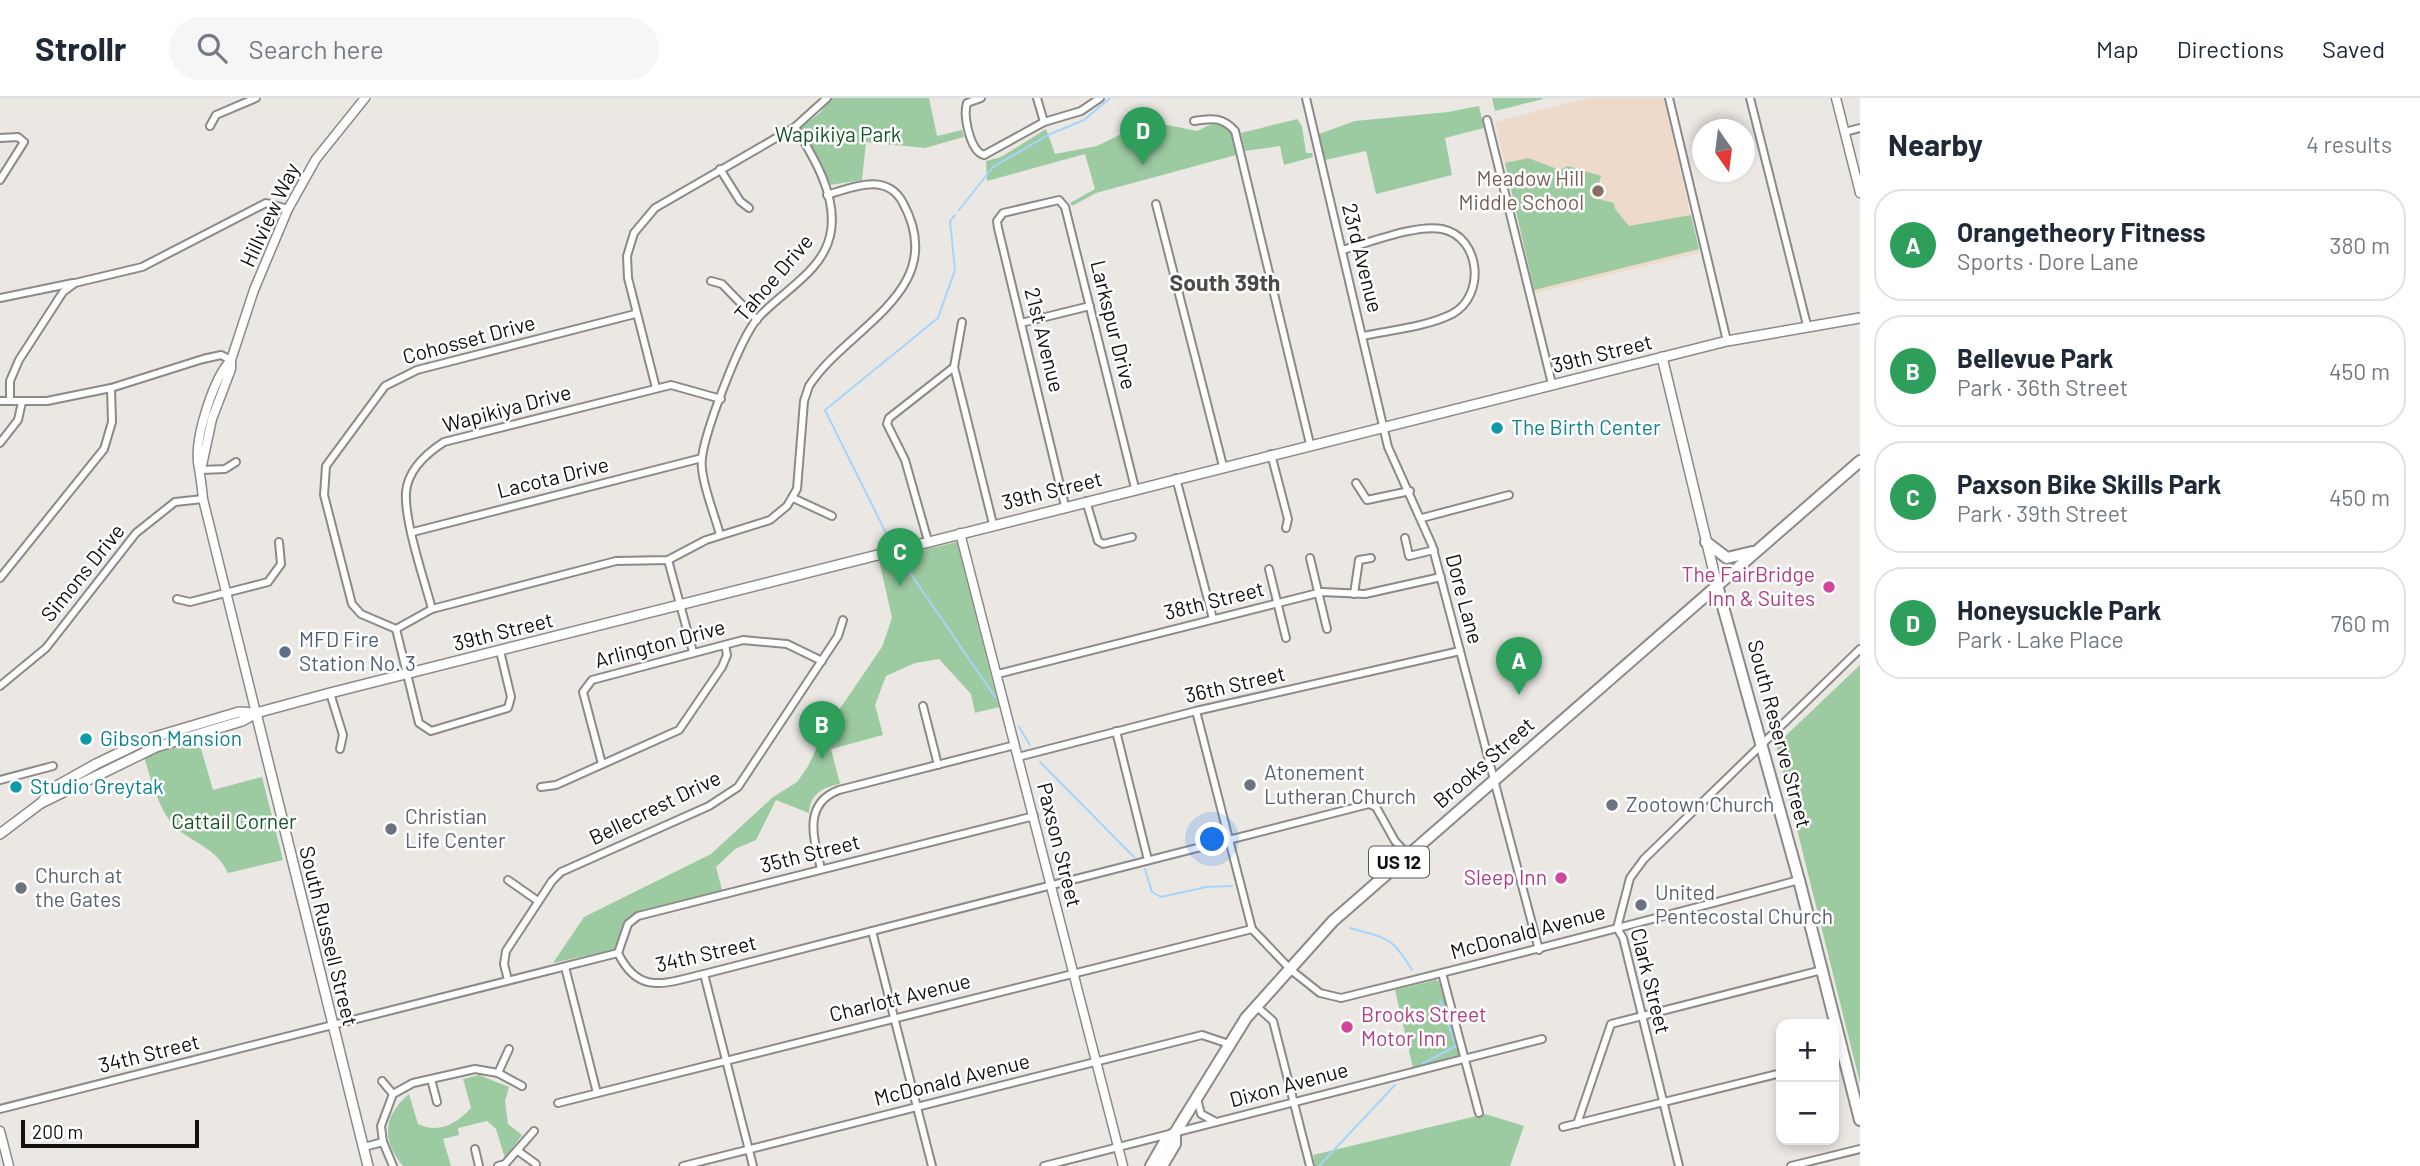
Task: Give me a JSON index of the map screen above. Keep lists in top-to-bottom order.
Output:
{
  "streets": {
    "highway": ["South Reserve Street", "Brooks Street", "US 12"],
    "main road": ["39th Street", "South Russell Street"],
    "street": [
      "Hillview Way",
      "23rd Avenue",
      "Tahoe Drive",
      "Larkspur Drive",
      "Cohosset Drive",
      "21st Avenue",
      "Wapikiya Drive",
      "Lacota Drive",
      "Simons Drive",
      "Dore Lane",
      "38th Street",
      "Arlington Drive",
      "36th Street",
      "Bellecrest Drive",
      "Paxson Street",
      "35th Street",
      "McDonald Avenue",
      "34th Street",
      "Clark Street",
      "Charlott Avenue",
      "Dixon Avenue"
    ]
  },
  "crossings": [
    ["Hillview Way", "39th Street"],
    ["Hillview Way", "Simons Drive"],
    ["Hillview Way", "South Russell Street"],
    ["23rd Avenue", "39th Street"],
    ["23rd Avenue", "Dore Lane"],
    ["Tahoe Drive", "Wapikiya Drive"],
    ["Tahoe Drive", "Lacota Drive"],
    ["Larkspur Drive", "21st Avenue"],
    ["Larkspur Drive", "39th Street"],
    ["21st Avenue", "39th Street"],
    ["39th Street", "Dore Lane"],
    ["39th Street", "South Reserve Street"],
    ["39th Street", "Paxson Street"],
    ["39th Street", "South Russell Street"],
    ["Wapikiya Drive", "Lacota Drive"],
    ["Dore Lane", "38th Street"],
    ["Dore Lane", "36th Street"],
    ["Dore Lane", "Brooks Street"],
    ["Dore Lane", "McDonald Avenue"],
    ["38th Street", "Paxson Street"],
    ["Arlington Drive", "Bellecrest Drive"],
    ["36th Street", "Paxson Street"],
    ["South Reserve Street", "Brooks Street"],
    ["South Reserve Street", "McDonald Avenue"],
    ["South Reserve Street", "Clark Street"],
    ["Brooks Street", "McDonald Avenue"],
    ["Brooks Street", "34th Street"],
    ["Brooks Street", "Dixon Avenue"],
    ["Bellecrest Drive", "34th Street"],
    ["Paxson Street", "35th Street"],
    ["Paxson Street", "McDonald Avenue"],
    ["Paxson Street", "34th Street"],
    ["Paxson Street", "Charlott Avenue"],
    ["Paxson Street", "Dixon Avenue"],
    ["35th Street", "34th Street"],
    ["McDonald Avenue", "Clark Street"],
    ["McDonald Avenue", "Charlott Avenue"],
    ["South Russell Street", "34th Street"]
  ],
  "districts": ["South 39th"],
  "parks": ["Wapikiya Park", "Cattail Corner"],
  "places": [
    "Meadow Hill Middle School",
    "The Birth Center",
    "The FairBridge Inn & Suites",
    "MFD Fire Station No. 3",
    "Gibson Mansion",
    "Atonement Lutheran Church",
    "Studio Greytak",
    "Zootown Church",
    "Christian Life Center",
    "Sleep Inn",
    "Church at the Gates",
    "United Pentecostal Church",
    "Brooks Street Motor Inn"
  ],
  "scale_bar": "200 m",
  "north": "bottom",
  "page": {
    "header": "Strollr",
    "search": "Search here",
    "nav": ["Map", "Directions", "Saved"],
    "heading": ["Nearby", "4 results"],
    "pins": [
      "D",
      "C",
      "A",
      "B"
    ],
    "list": [
      {
        "mark": "A",
        "name": "Orangetheory Fitness",
        "note": "Sports · Dore Lane",
        "value": "380 m"
      },
      {
        "mark": "B",
        "name": "Bellevue Park",
        "note": "Park · 36th Street",
        "value": "450 m"
      },
      {
        "mark": "C",
        "name": "Paxson Bike Skills Park",
        "note": "Park · 39th Street",
        "value": "450 m"
      },
      {
        "mark": "D",
        "name": "Honeysuckle Park",
        "note": "Park · Lake Place",
        "value": "760 m"
      }
    ],
    "map_buttons": ["+", "−"],
    "scale": "200 m"
  }
}
